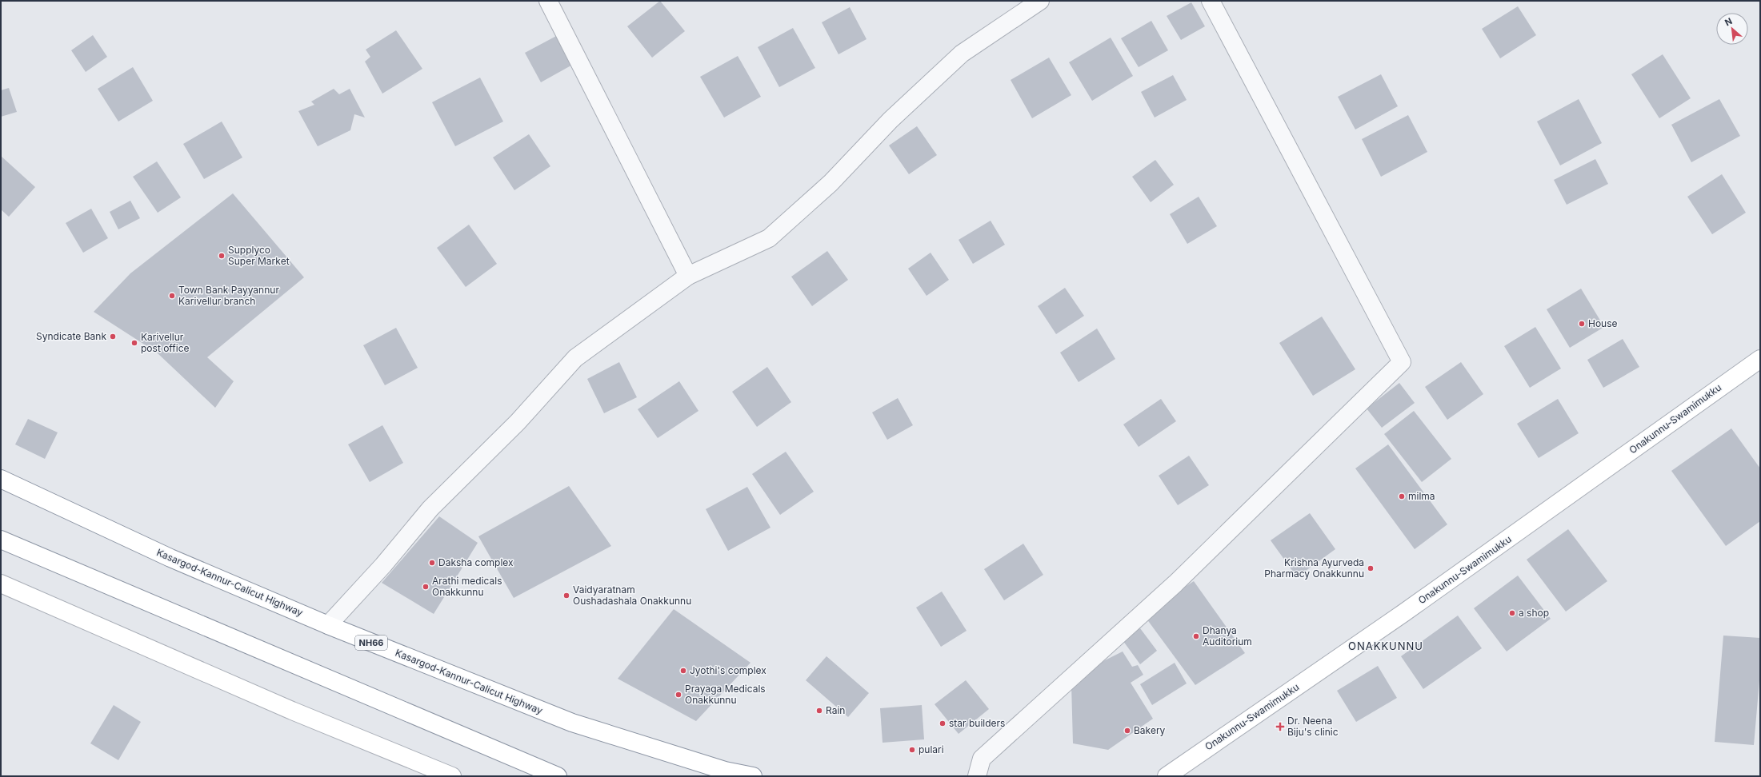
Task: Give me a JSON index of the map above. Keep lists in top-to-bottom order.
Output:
{
  "streets": {
    "main road": ["Onakunnu-Swamimukku", "Kasargod-Kannur-Calicut Highway", "NH66"]
  },
  "districts": ["ONAKKUNNU"],
  "places": {
    "other": [
      "Supplyco Super Market",
      "Town Bank Payyannur Karivellur branch",
      "House",
      "Syndicate Bank",
      "Karivellur post office",
      "milma",
      "Daksha complex",
      "Krishna Ayurveda Pharmacy Onakkunnu",
      "Arathi medicals Onakkunnu",
      "Vaidyaratnam Oushadashala Onakkunnu",
      "a shop",
      "Dhanya Auditorium",
      "Jyothi's complex",
      "Prayaga Medicals Onakkunnu",
      "Rain",
      "star builders",
      "Bakery",
      "pulari"
    ],
    "health": ["Dr. Neena Biju's clinic"]
  },
  "north": "top left"
}
